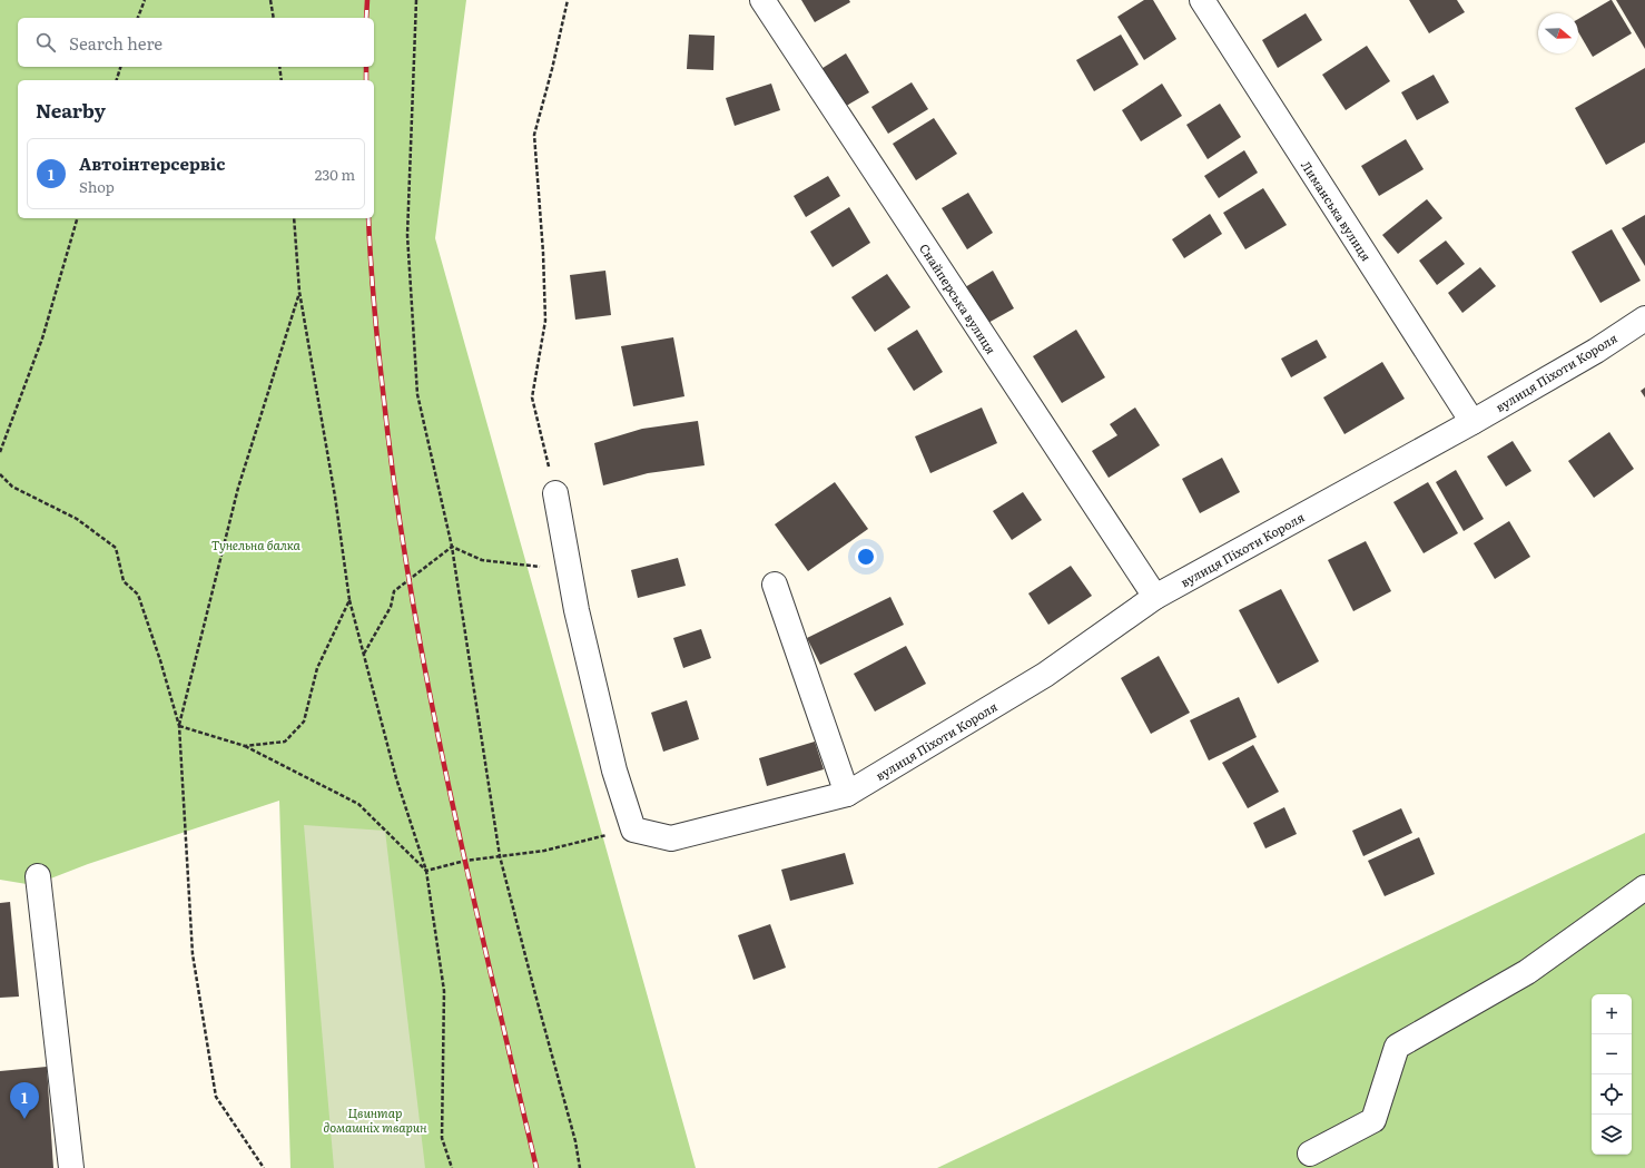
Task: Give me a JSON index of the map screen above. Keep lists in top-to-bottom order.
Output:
{
  "streets": {
    "street": ["Лиманська вулиця", "Снайперська вулиця", "вулиця Піхоти Короля"]
  },
  "crossings": [
    ["Лиманська вулиця", "вулиця Піхоти Короля"],
    ["Снайперська вулиця", "вулиця Піхоти Короля"]
  ],
  "parks": ["Тунельна балка", "Цвинтар домашніх тварин"],
  "north": "right",
  "page": {
    "search": "Search here",
    "heading": "Nearby",
    "list": [
      {
        "mark": "1",
        "name": "Автоінтерсервіс",
        "note": "Shop",
        "value": "230 m"
      }
    ],
    "map_buttons": ["+", "−"],
    "pins": "1"
  }
}
